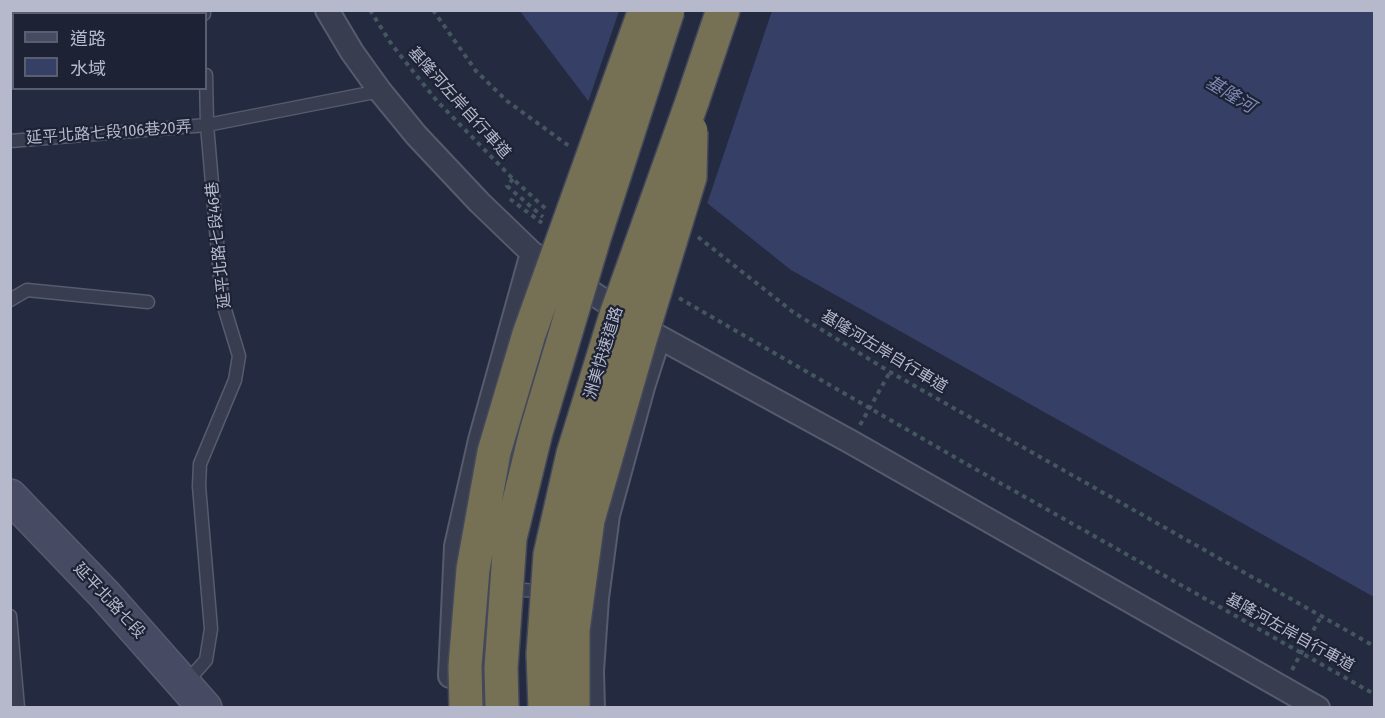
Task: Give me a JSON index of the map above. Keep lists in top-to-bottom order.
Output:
{
  "streets": {
    "highway": ["洲美快速道路"],
    "street": ["延平北路七段"],
    "lane": ["延平北路七段106巷20弄", "延平北路七段46巷"],
    "path": ["基隆河左岸自行車道"]
  },
  "crossings": [
    ["延平北路七段106巷20弄", "延平北路七段46巷"],
    ["延平北路七段46巷", "延平北路七段"]
  ],
  "water": ["基隆河"],
  "legend": ["道路", "水域"]
}
